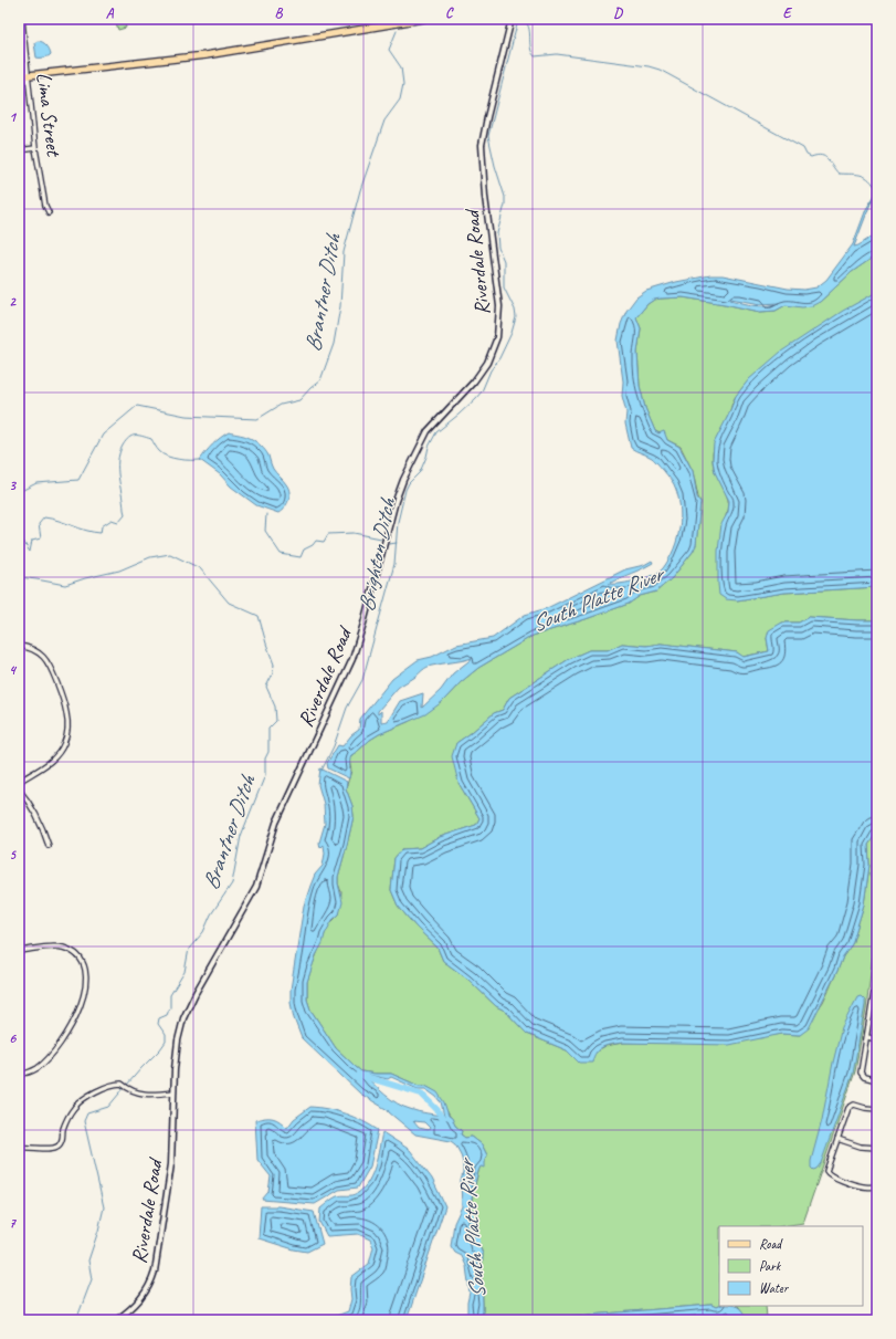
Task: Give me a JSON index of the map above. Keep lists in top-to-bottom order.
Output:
{
  "streets": {
    "street": ["Lima Street", "Riverdale Road"]
  },
  "water": ["Brantner Ditch", "Brighton Ditch", "South Platte River"],
  "legend": ["Road", "Park", "Water"],
  "grid": {
    "columns": [
      "A",
      "B",
      "C",
      "D",
      "E"
    ],
    "rows": [
      "1",
      "2",
      "3",
      "4",
      "5",
      "6",
      "7"
    ]
  }
}
